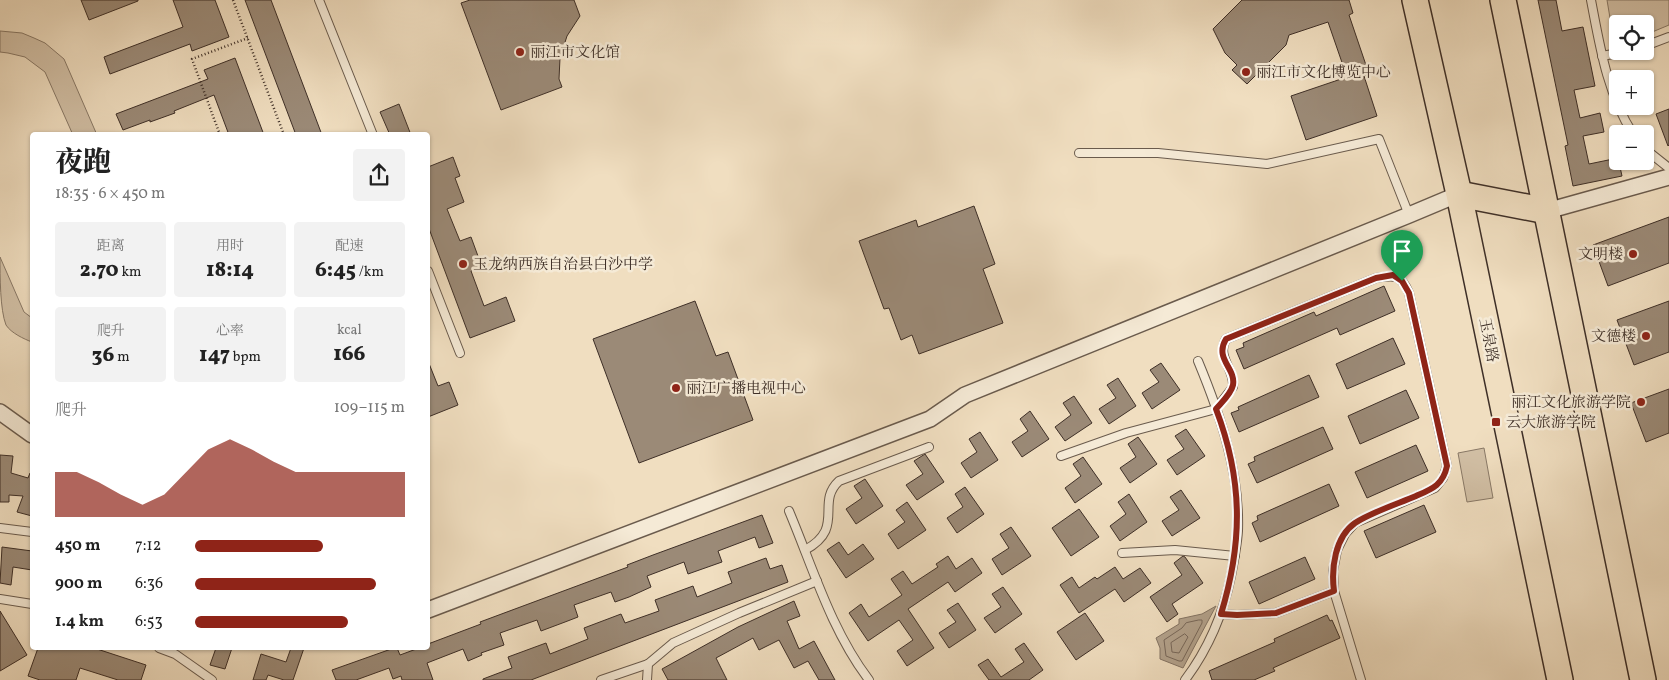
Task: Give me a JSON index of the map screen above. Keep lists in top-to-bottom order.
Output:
{
  "streets": {
    "highway": ["玉泉路"]
  },
  "places": {
    "other": [
      "丽江市文化馆",
      "丽江市文化博览中心",
      "文明楼",
      "玉龙纳西族自治县白沙中学",
      "文德楼",
      "丽江广播电视中心",
      "丽江文化旅游学院"
    ],
    "transit": ["云大旅游学院"]
  },
  "page": {
    "map_buttons": ["+", "−"],
    "heading": ["夜跑", "18:35 · 6 × 450 m"],
    "stats": [
      ["距离", "2.70 km"],
      ["用时", "18:14"],
      ["配速", "6:45 /km"],
      ["爬升", "36 m"],
      ["心率", "147 bpm"],
      ["kcal", "166"]
    ],
    "chart": ["爬升", "109–115 m"],
    "list": [
      {
        "name": "450 m",
        "note": "7:12"
      },
      {
        "name": "900 m",
        "note": "6:36"
      },
      {
        "name": "1.4 km",
        "note": "6:53"
      }
    ]
  }
}
